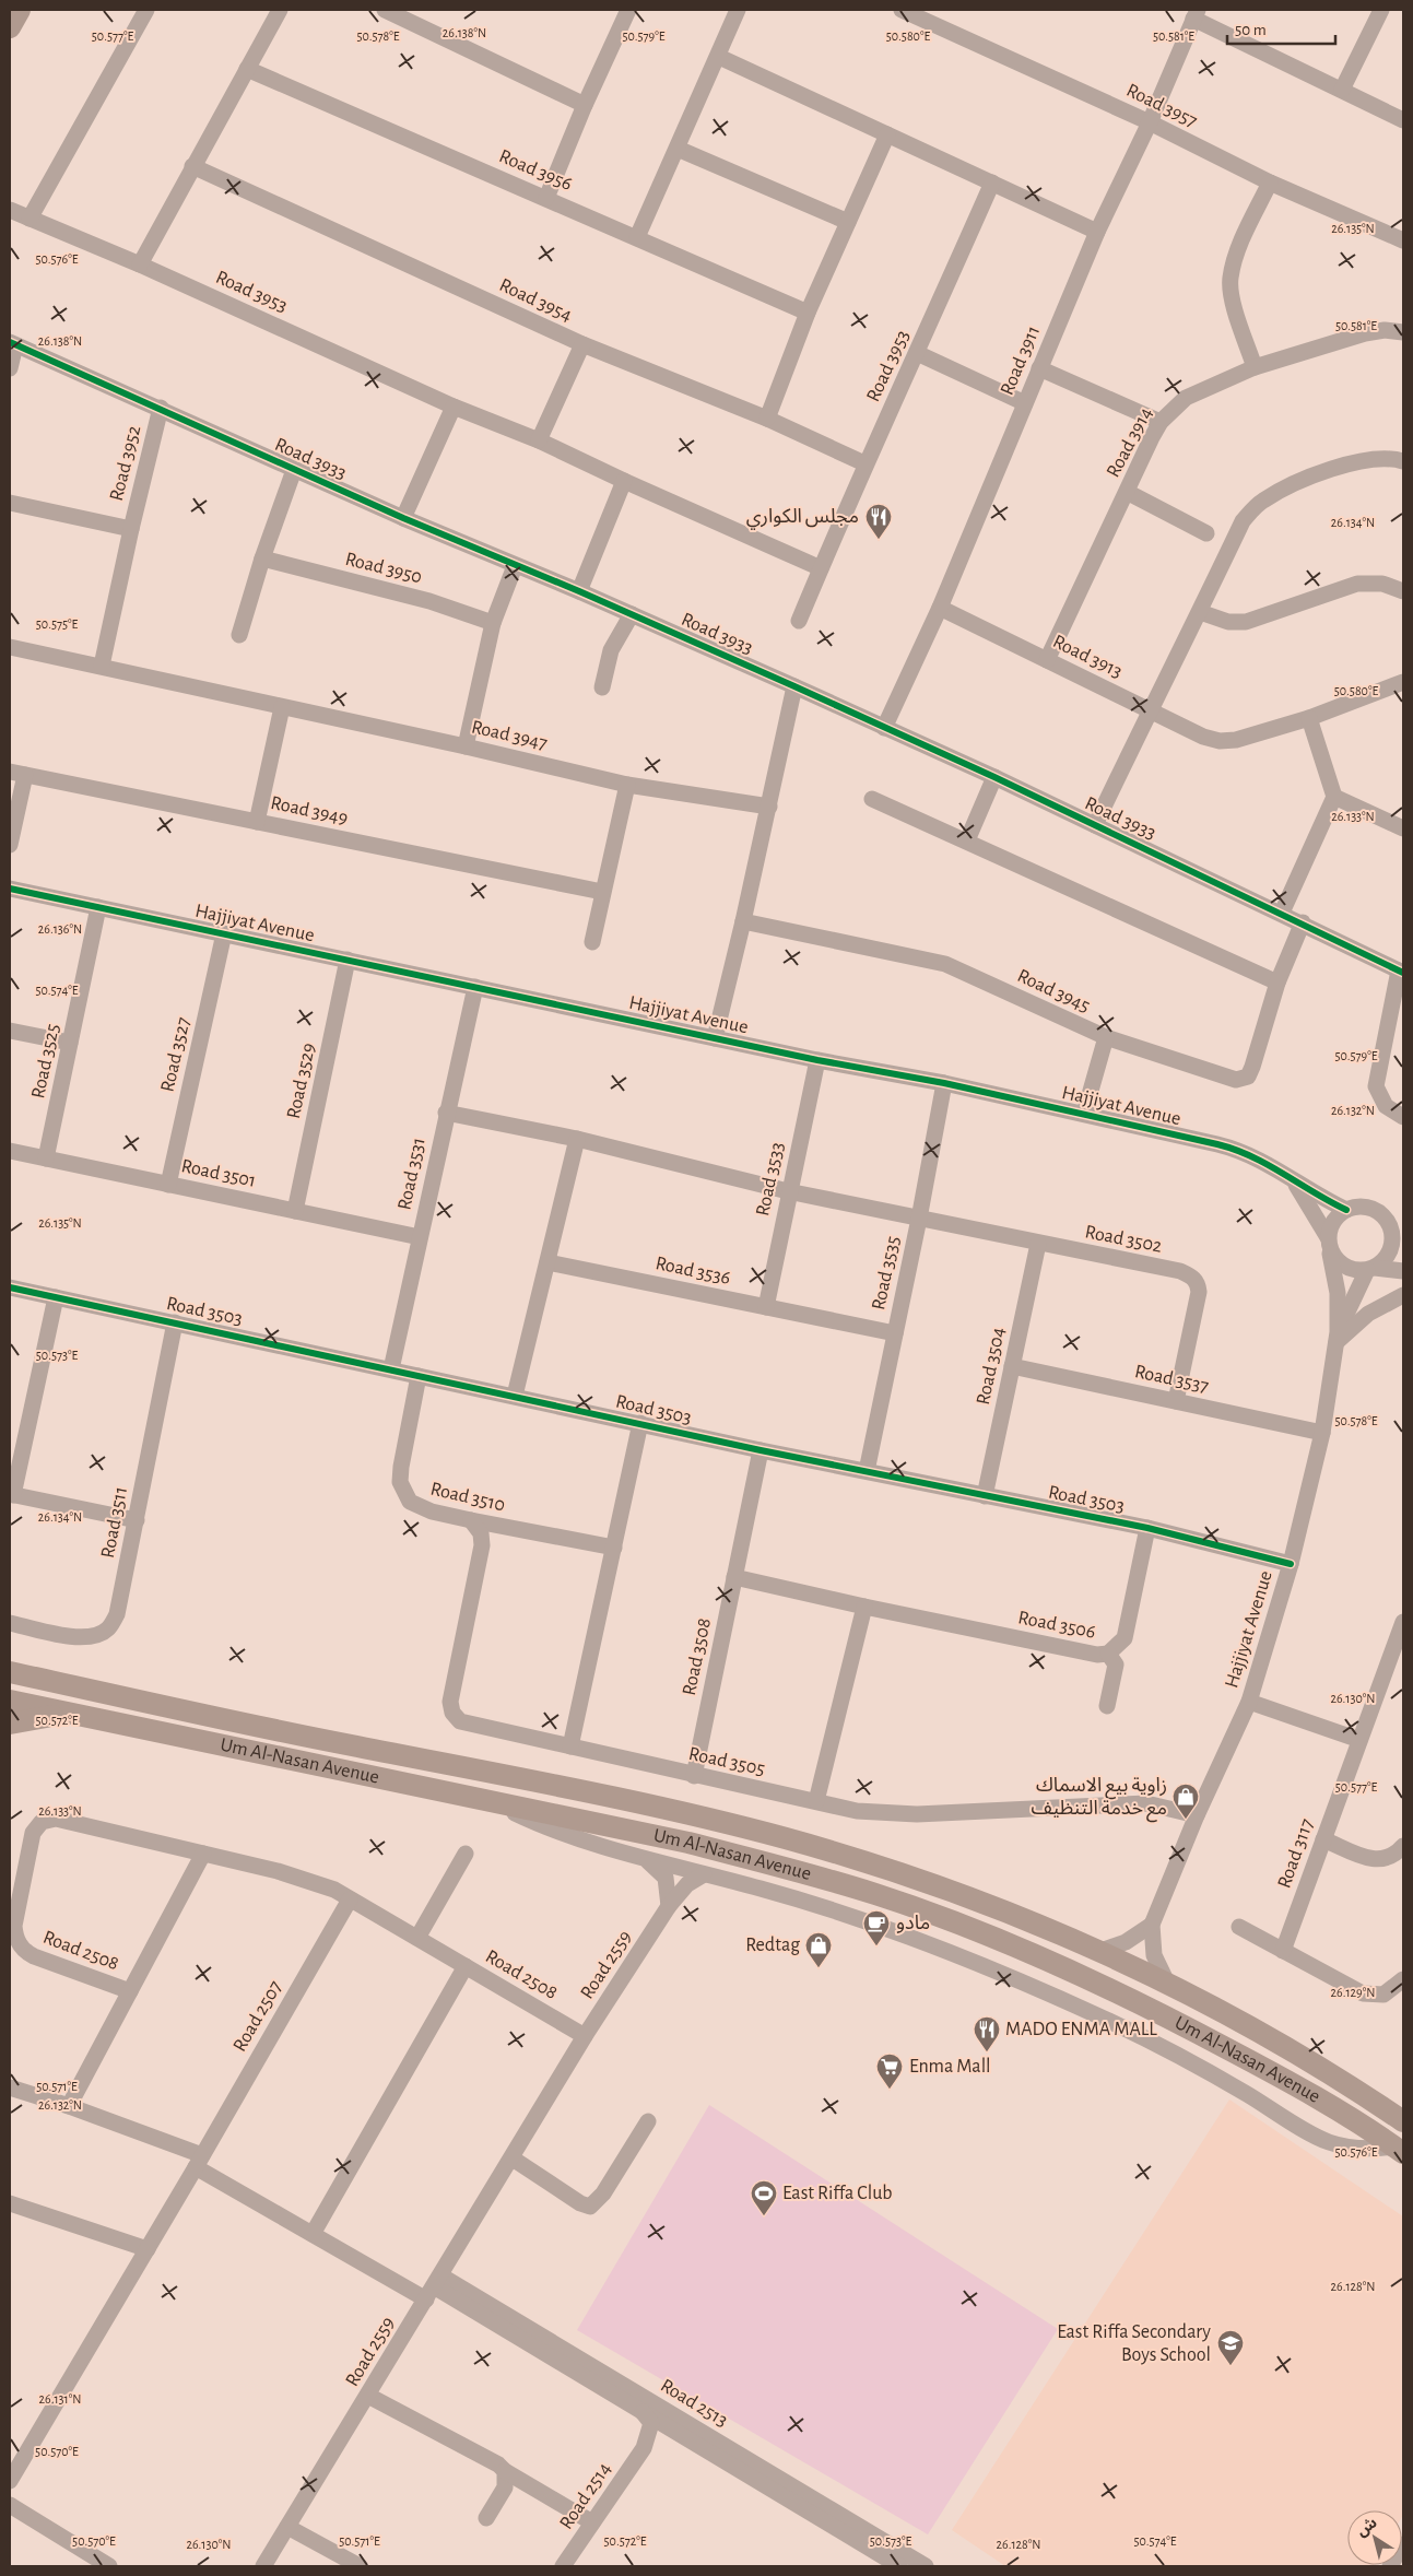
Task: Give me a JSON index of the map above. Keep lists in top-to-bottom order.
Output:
{
  "streets": {
    "main road": ["Um Al-Nasan Avenue"],
    "street": [
      "Road 3957",
      "Road 3956",
      "Road 3953",
      "Road 3954",
      "Road 3911",
      "Road 3914",
      "Road 3933",
      "Road 3952",
      "Road 3950",
      "Road 3913",
      "Road 3947",
      "Road 3949",
      "Hajjiyat Avenue",
      "Road 3945",
      "Road 3527",
      "Road 3525",
      "Road 3529",
      "Road 3501",
      "Road 3531",
      "Road 3533",
      "Road 3502",
      "Road 3536",
      "Road 3535",
      "Road 3503",
      "Road 3504",
      "Road 3537",
      "Road 3510",
      "Road 3511",
      "Road 3506",
      "Road 3508",
      "Road 3505",
      "Road 3117",
      "Road 2508",
      "Road 2559",
      "Road 2507",
      "Road 2513",
      "Road 2514"
    ]
  },
  "crossings": [
    ["Road 3957", "Road 3911"],
    ["Road 3953", "Road 3954"],
    ["Road 3911", "Road 3933"],
    ["Road 3911", "Road 3913"],
    ["Road 3914", "Road 3913"],
    ["Road 3933", "Road 3952"],
    ["Road 3933", "Road 3945"],
    ["Road 3952", "Road 3947"],
    ["Hajjiyat Avenue", "Road 3527"],
    ["Hajjiyat Avenue", "Road 3525"],
    ["Hajjiyat Avenue", "Road 3529"],
    ["Hajjiyat Avenue", "Road 3531"],
    ["Hajjiyat Avenue", "Road 3533"],
    ["Hajjiyat Avenue", "Road 3535"],
    ["Hajjiyat Avenue", "Road 3503"],
    ["Hajjiyat Avenue", "Road 3537"],
    ["Hajjiyat Avenue", "Road 3505"],
    ["Hajjiyat Avenue", "Um Al-Nasan Avenue"],
    ["Road 3527", "Road 3501"],
    ["Road 3525", "Road 3501"],
    ["Road 3529", "Road 3501"],
    ["Road 3501", "Road 3531"],
    ["Road 3531", "Road 3503"],
    ["Road 3533", "Road 3536"],
    ["Road 3502", "Road 3535"],
    ["Road 3502", "Road 3504"],
    ["Road 3502", "Road 3537"],
    ["Road 3536", "Road 3535"],
    ["Road 3535", "Road 3503"],
    ["Road 3503", "Road 3504"],
    ["Road 3503", "Road 3510"],
    ["Road 3503", "Road 3511"],
    ["Road 3503", "Road 3506"],
    ["Road 3503", "Road 3508"],
    ["Road 3504", "Road 3537"],
    ["Road 3510", "Road 3505"],
    ["Road 3506", "Road 3508"],
    ["Road 3508", "Road 3505"],
    ["Road 2508", "Road 2559"],
    ["Road 2508", "Road 2507"],
    ["Road 2508", "Road 2513"],
    ["Road 2559", "Road 2513"],
    ["Road 2507", "Road 2513"],
    ["Road 2513", "Road 2514"]
  ],
  "places": {
    "restaurant": ["مجلس الكواري", "MADO ENMA MALL"],
    "shop": ["زاوية بيع الاسماك مع خدمة التنظيف", "Redtag"],
    "cafe": ["مادو"],
    "supermarket": ["Enma Mall"],
    "sports": ["East Riffa Club"],
    "school or university": ["East Riffa Secondary Boys School"]
  },
  "scale_bar": "50 m",
  "north": "top left",
  "coordinates": [
    "26.138°N",
    "50.577°E",
    "50.578°E",
    "50.579°E",
    "50.580°E",
    "50.581°E",
    "26.135°N",
    "50.576°E",
    "26.134°N",
    "50.575°E",
    "26.133°N",
    "26.136°N",
    "50.574°E",
    "26.132°N",
    "50.573°E",
    "26.130°N",
    "50.572°E",
    "26.129°N",
    "50.571°E",
    "26.128°N",
    "26.131°N",
    "50.570°E"
  ]
}
